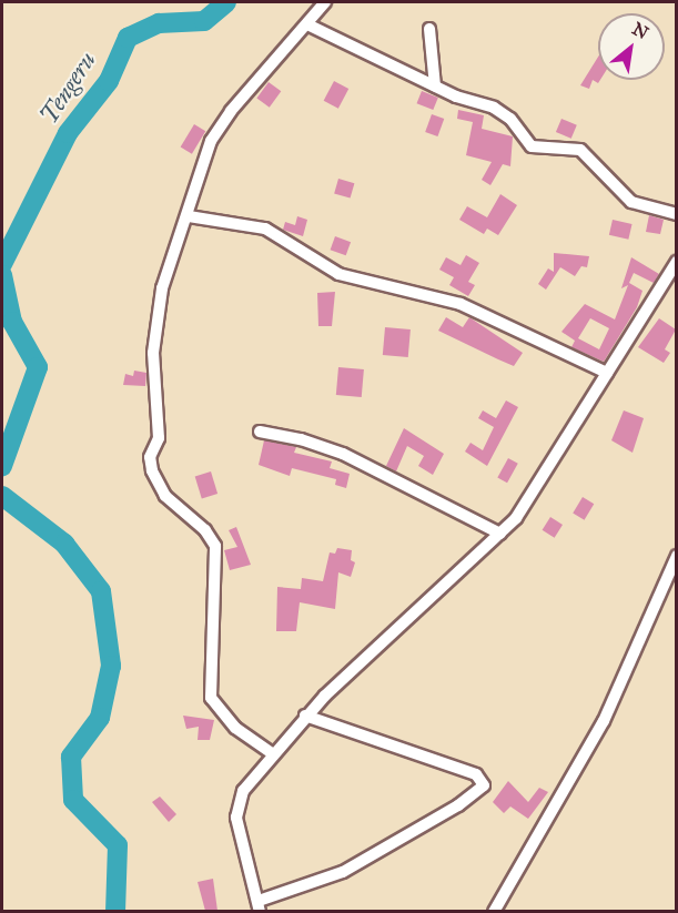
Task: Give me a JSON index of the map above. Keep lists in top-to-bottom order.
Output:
{
  "water": ["Tengeru"],
  "north": "top right"
}
